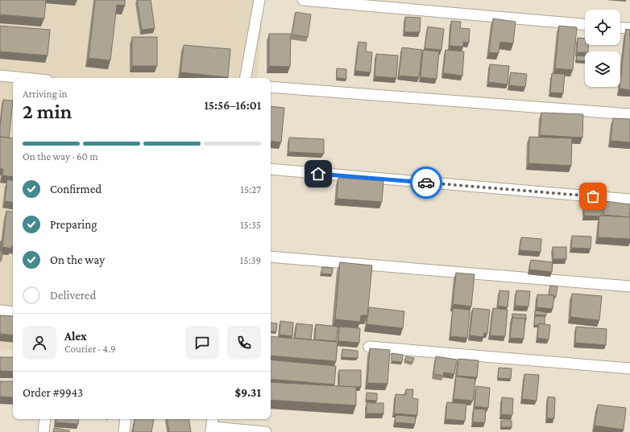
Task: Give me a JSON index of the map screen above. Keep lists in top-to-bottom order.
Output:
{
  "page": {
    "heading": ["2 min", "Arriving in", "15:56–16:01"],
    "panel": [
      "Alex",
      "Courier · 4.9",
      "Order #9943",
      "$9.31"
    ],
    "bar": "On the way · 60 m",
    "list": [
      ["Confirmed", "15:27"],
      ["Preparing", "15:35"],
      ["On the way", "15:39"],
      "Delivered"
    ]
  }
}
